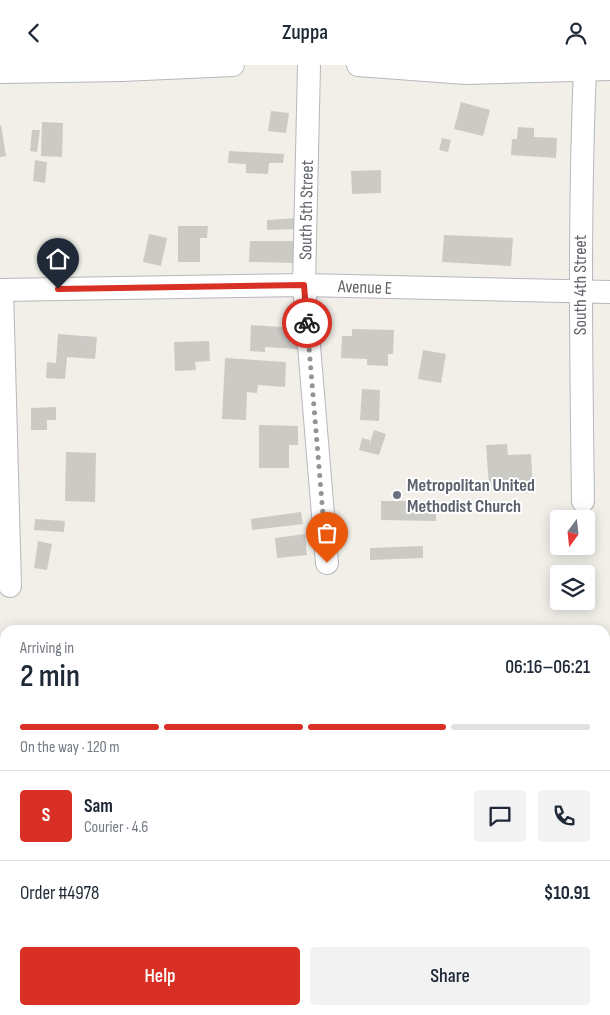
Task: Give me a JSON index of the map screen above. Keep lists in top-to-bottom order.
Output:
{
  "streets": {
    "street": ["South 5th Street", "South 4th Street", "Avenue E"]
  },
  "crossings": [
    ["South 5th Street", "Avenue E"],
    ["South 4th Street", "Avenue E"]
  ],
  "places": ["Metropolitan United Methodist Church"],
  "north": "bottom",
  "page": {
    "header": "Zuppa",
    "heading": ["2 min", "Arriving in", "06:16–06:21"],
    "panel": [
      "Sam",
      "Courier · 4.6",
      "Order #4978",
      "$10.91"
    ],
    "bar": "On the way · 120 m",
    "round": "S",
    "buttons": ["Help", "Share"]
  }
}
